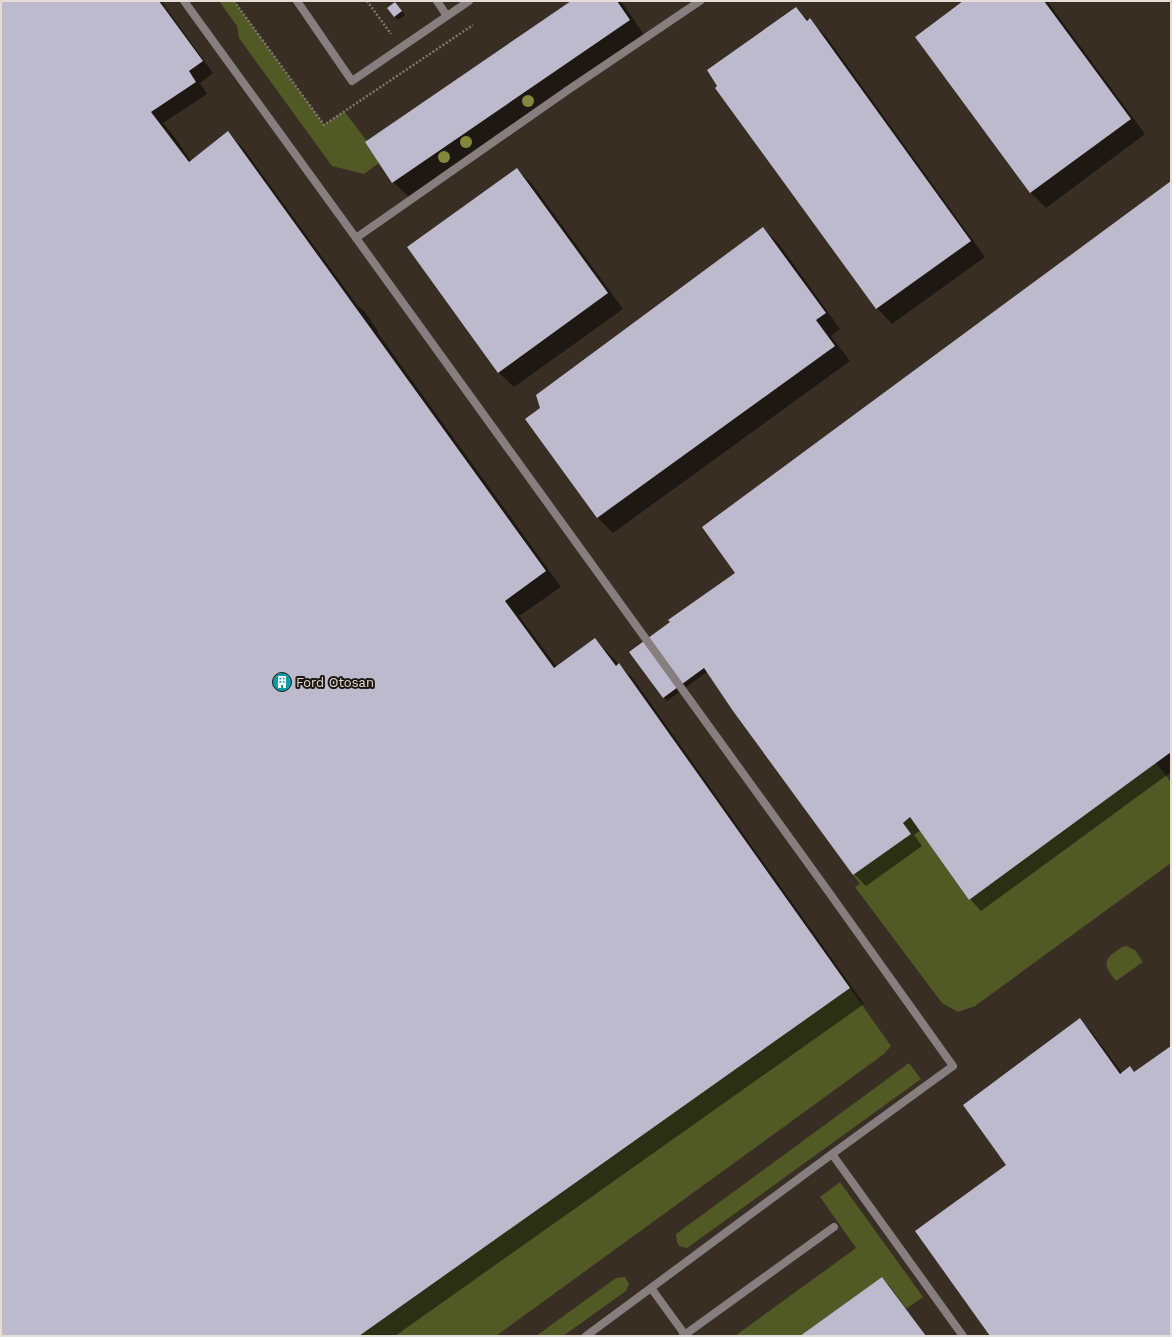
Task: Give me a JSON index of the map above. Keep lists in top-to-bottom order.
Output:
{
  "places": {
    "building": ["Ford Otosan"]
  }
}
